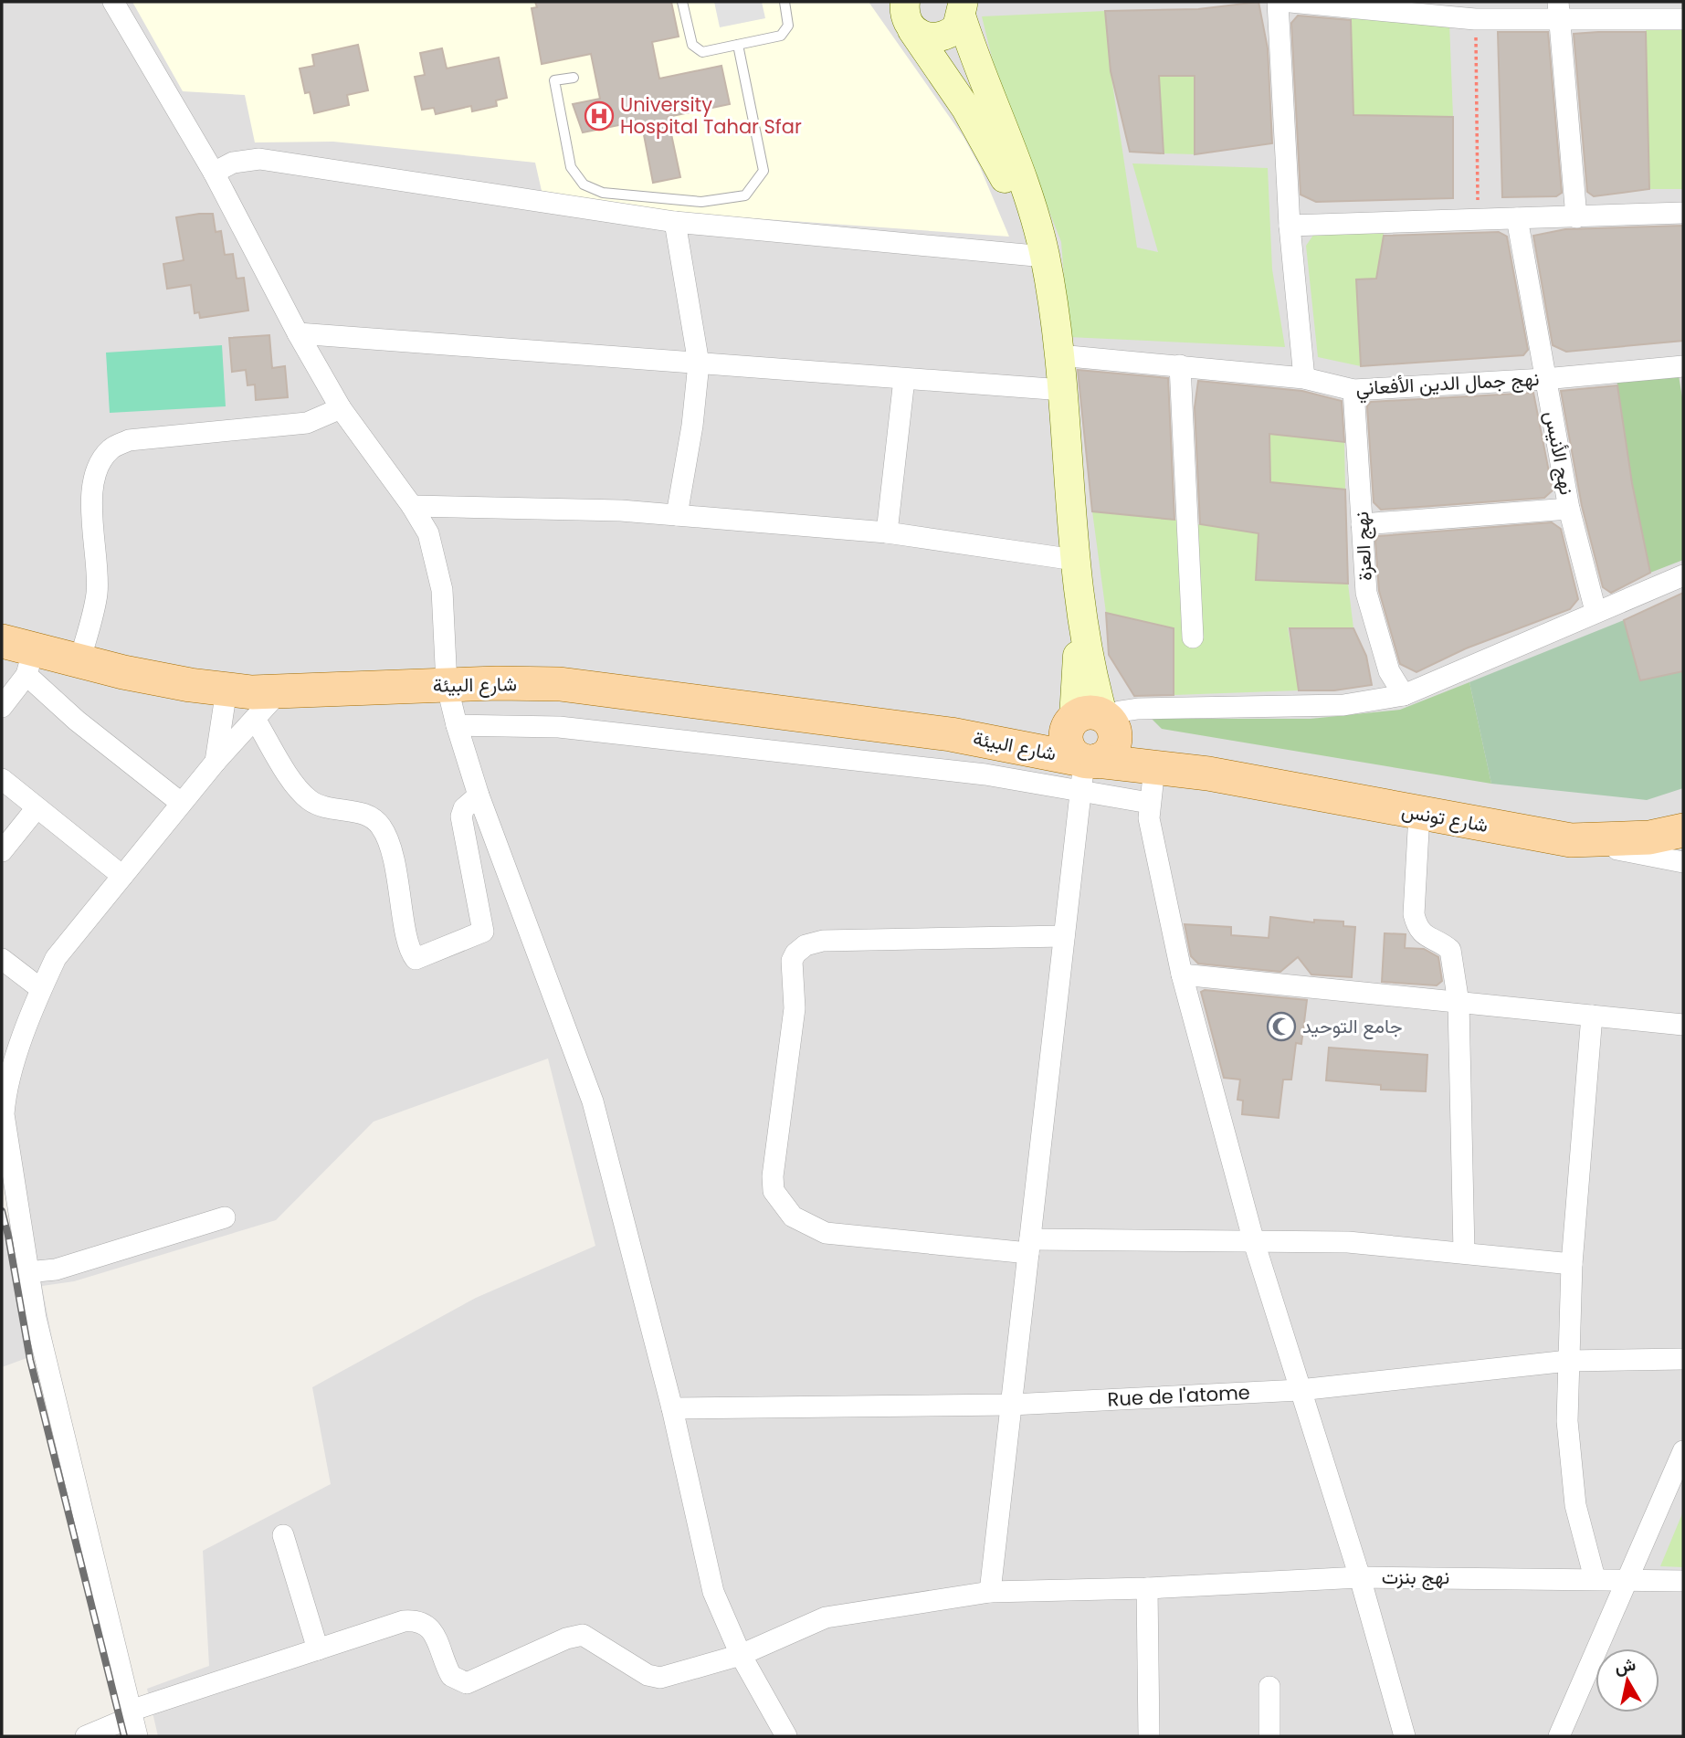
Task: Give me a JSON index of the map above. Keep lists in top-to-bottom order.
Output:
{
  "streets": {
    "main road": ["شارع البيئة", "شارع تونس"],
    "street": [
      "نهج جمال الدين الأفعاني",
      "نهج الأنيس",
      "نهج العزة",
      "Rue de l'atome",
      "نهج بنزت"
    ]
  },
  "crossings": [
    ["نهج جمال الدين الأفعاني", "نهج الأنيس"],
    ["نهج جمال الدين الأفعاني", "نهج العزة"],
    ["شارع البيئة", "شارع تونس"]
  ],
  "places": {
    "hospital": ["University Hospital Tahar Sfar"],
    "mosque": ["جامع التوحيد"]
  },
  "north": "top"
}
